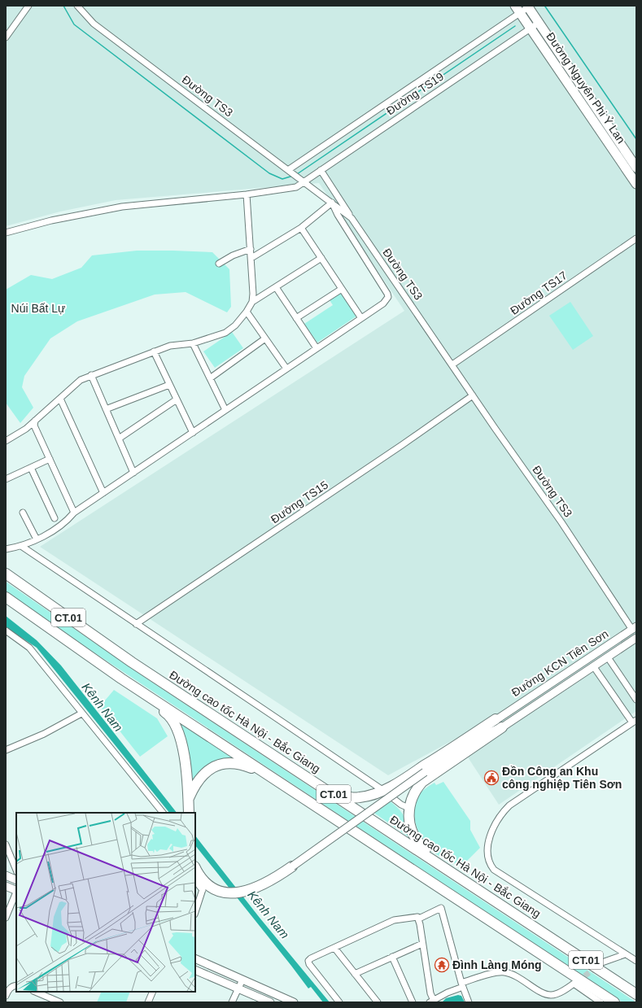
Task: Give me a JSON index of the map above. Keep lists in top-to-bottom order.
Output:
{
  "streets": {
    "highway": ["CT.01", "Đường cao tốc Hà Nội - Bắc Giang"],
    "main road": ["Đường Nguyên Phi Ỷ Lan", "Đường KCN Tiên Sơn"],
    "street": [
      "Đường TS19",
      "Đường TS3",
      "Đường TS17",
      "Đường TS15"
    ]
  },
  "crossings": [
    ["Đường Nguyên Phi Ỷ Lan", "Đường TS19"],
    ["Đường TS19", "Đường TS3"],
    ["Đường TS3", "Đường TS17"],
    ["Đường TS3", "Đường TS15"],
    ["Đường TS3", "Đường KCN Tiên Sơn"]
  ],
  "water": ["Kênh Nam"],
  "parks": ["Núi Bất Lự"],
  "places": {
    "public building": ["Đồn Công an Khu công nghiệp Tiên Sơn"],
    "temple": ["Đình Làng Móng"]
  }
}
